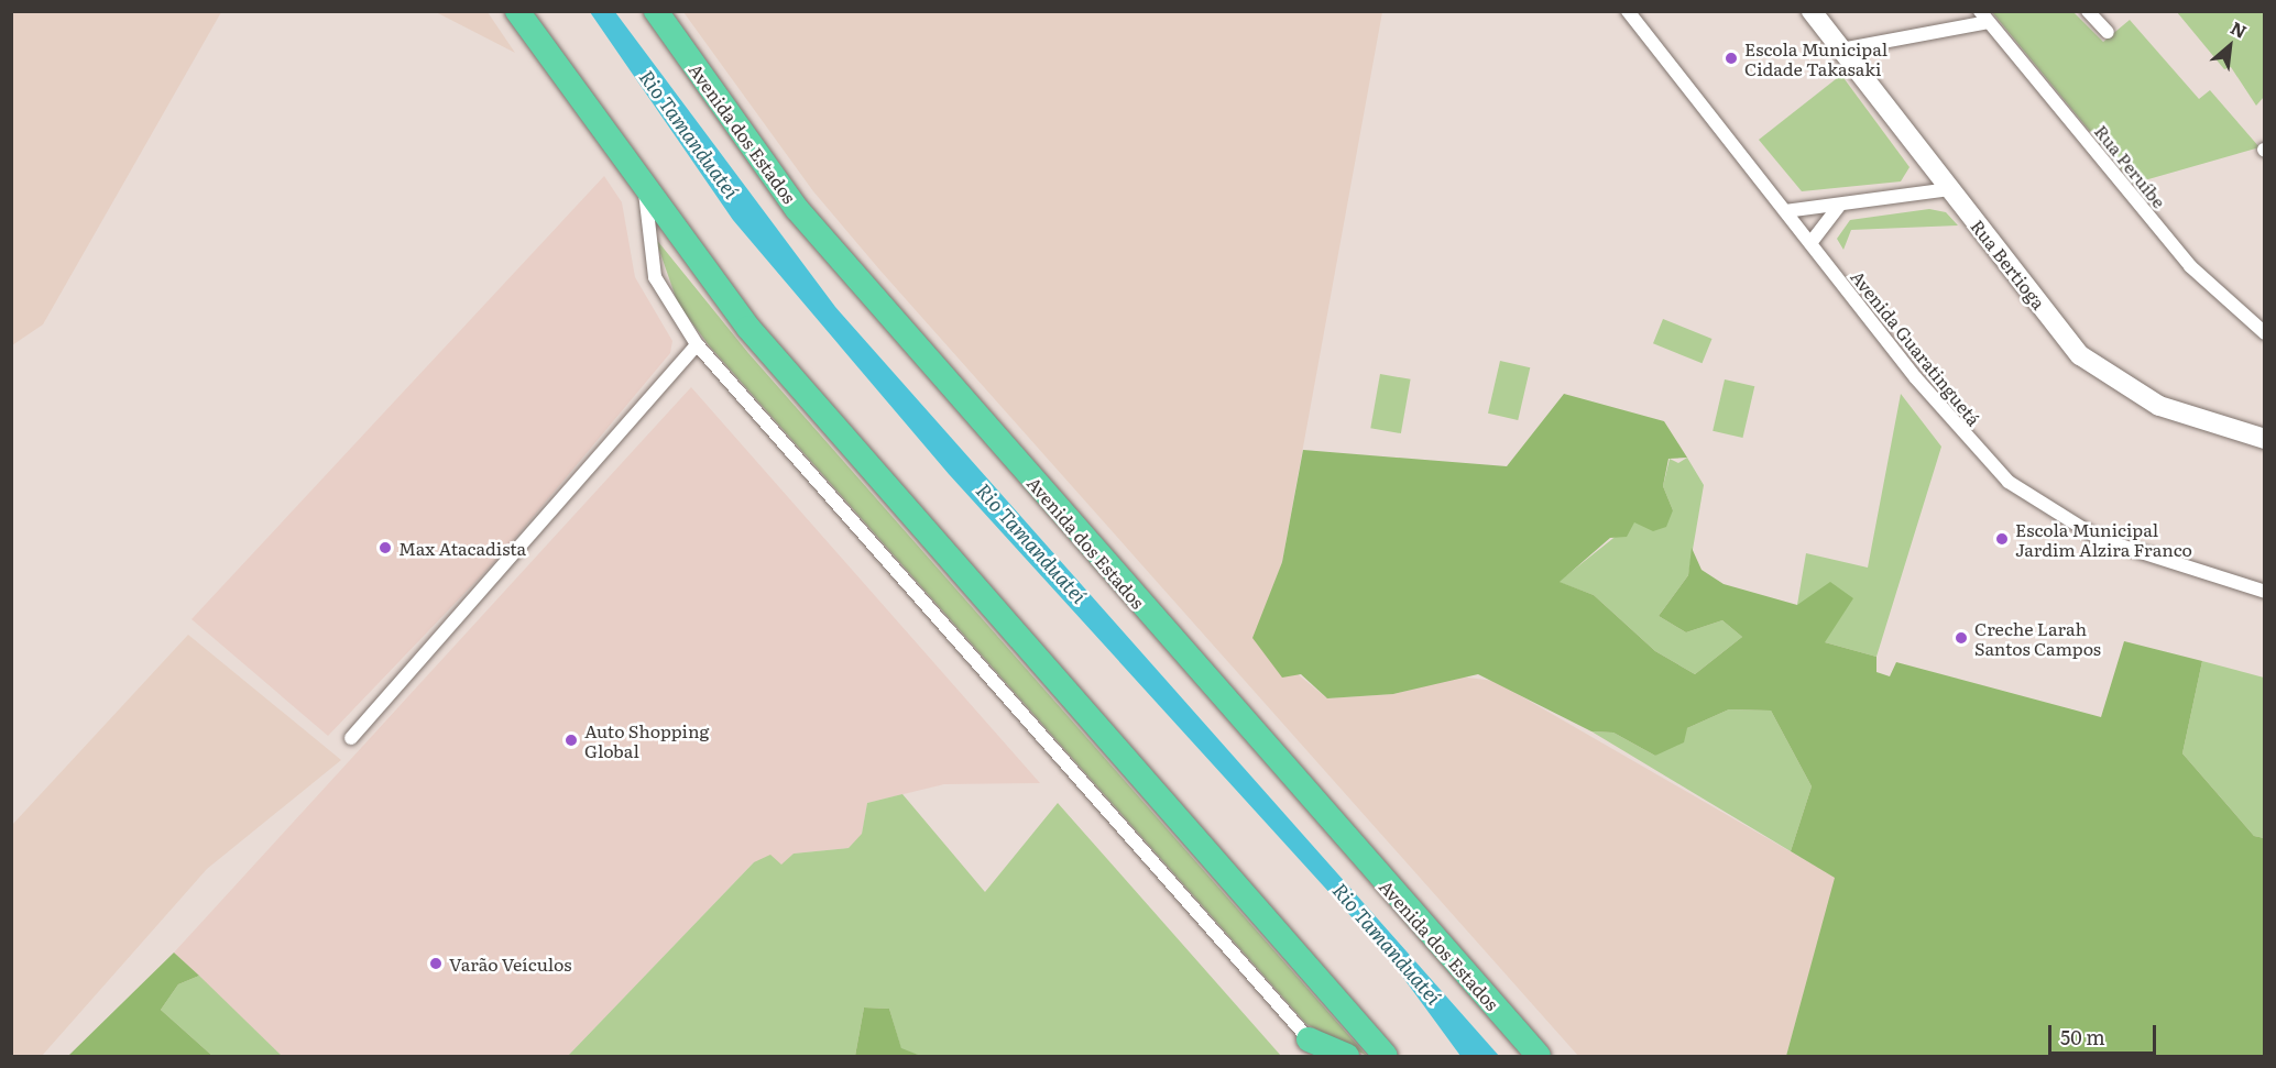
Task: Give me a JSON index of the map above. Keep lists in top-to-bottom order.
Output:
{
  "streets": {
    "highway": ["Avenida dos Estados"],
    "street": ["Rua Peruíbe", "Rua Bertioga", "Avenida Guaratinguetá"]
  },
  "water": ["Rio Tamanduateí"],
  "places": [
    "Escola Municipal Cidade Takasaki",
    "Escola Municipal Jardim Alzira Franco",
    "Max Atacadista",
    "Creche Larah Santos Campos",
    "Auto Shopping Global",
    "Varão Veículos"
  ],
  "scale_bar": "50 m",
  "north": "top right"
}
